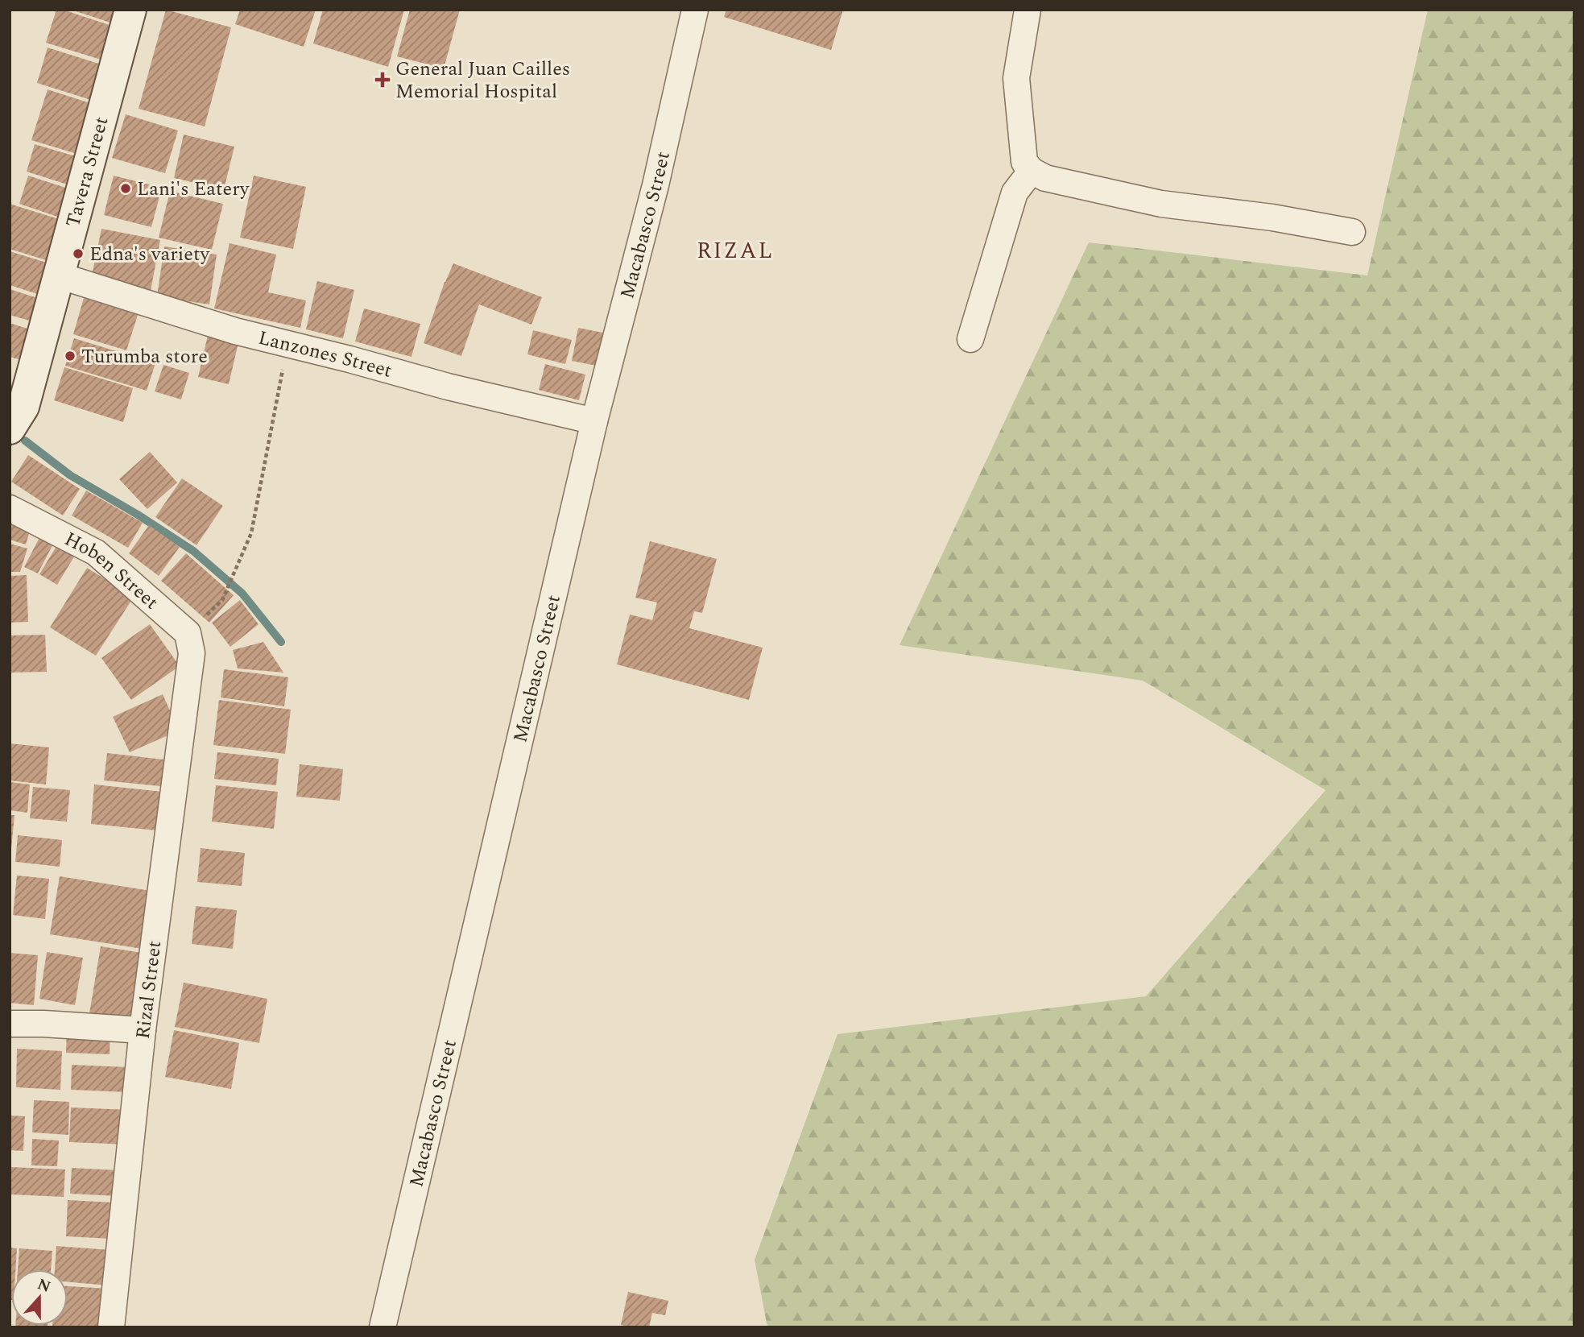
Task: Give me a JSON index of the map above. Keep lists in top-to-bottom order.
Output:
{
  "streets": {
    "main road": ["Tavera Street"],
    "street": [
      "Macabasco Street",
      "Lanzones Street",
      "Hoben Street",
      "Rizal Street"
    ]
  },
  "crossings": [
    ["Tavera Street", "Lanzones Street"],
    ["Macabasco Street", "Lanzones Street"],
    ["Hoben Street", "Rizal Street"]
  ],
  "districts": ["RIZAL"],
  "places": {
    "health": ["General Juan Cailles Memorial Hospital"],
    "other": ["Lani's Eatery", "Edna's variety", "Turumba store"]
  },
  "north": "top"
}
